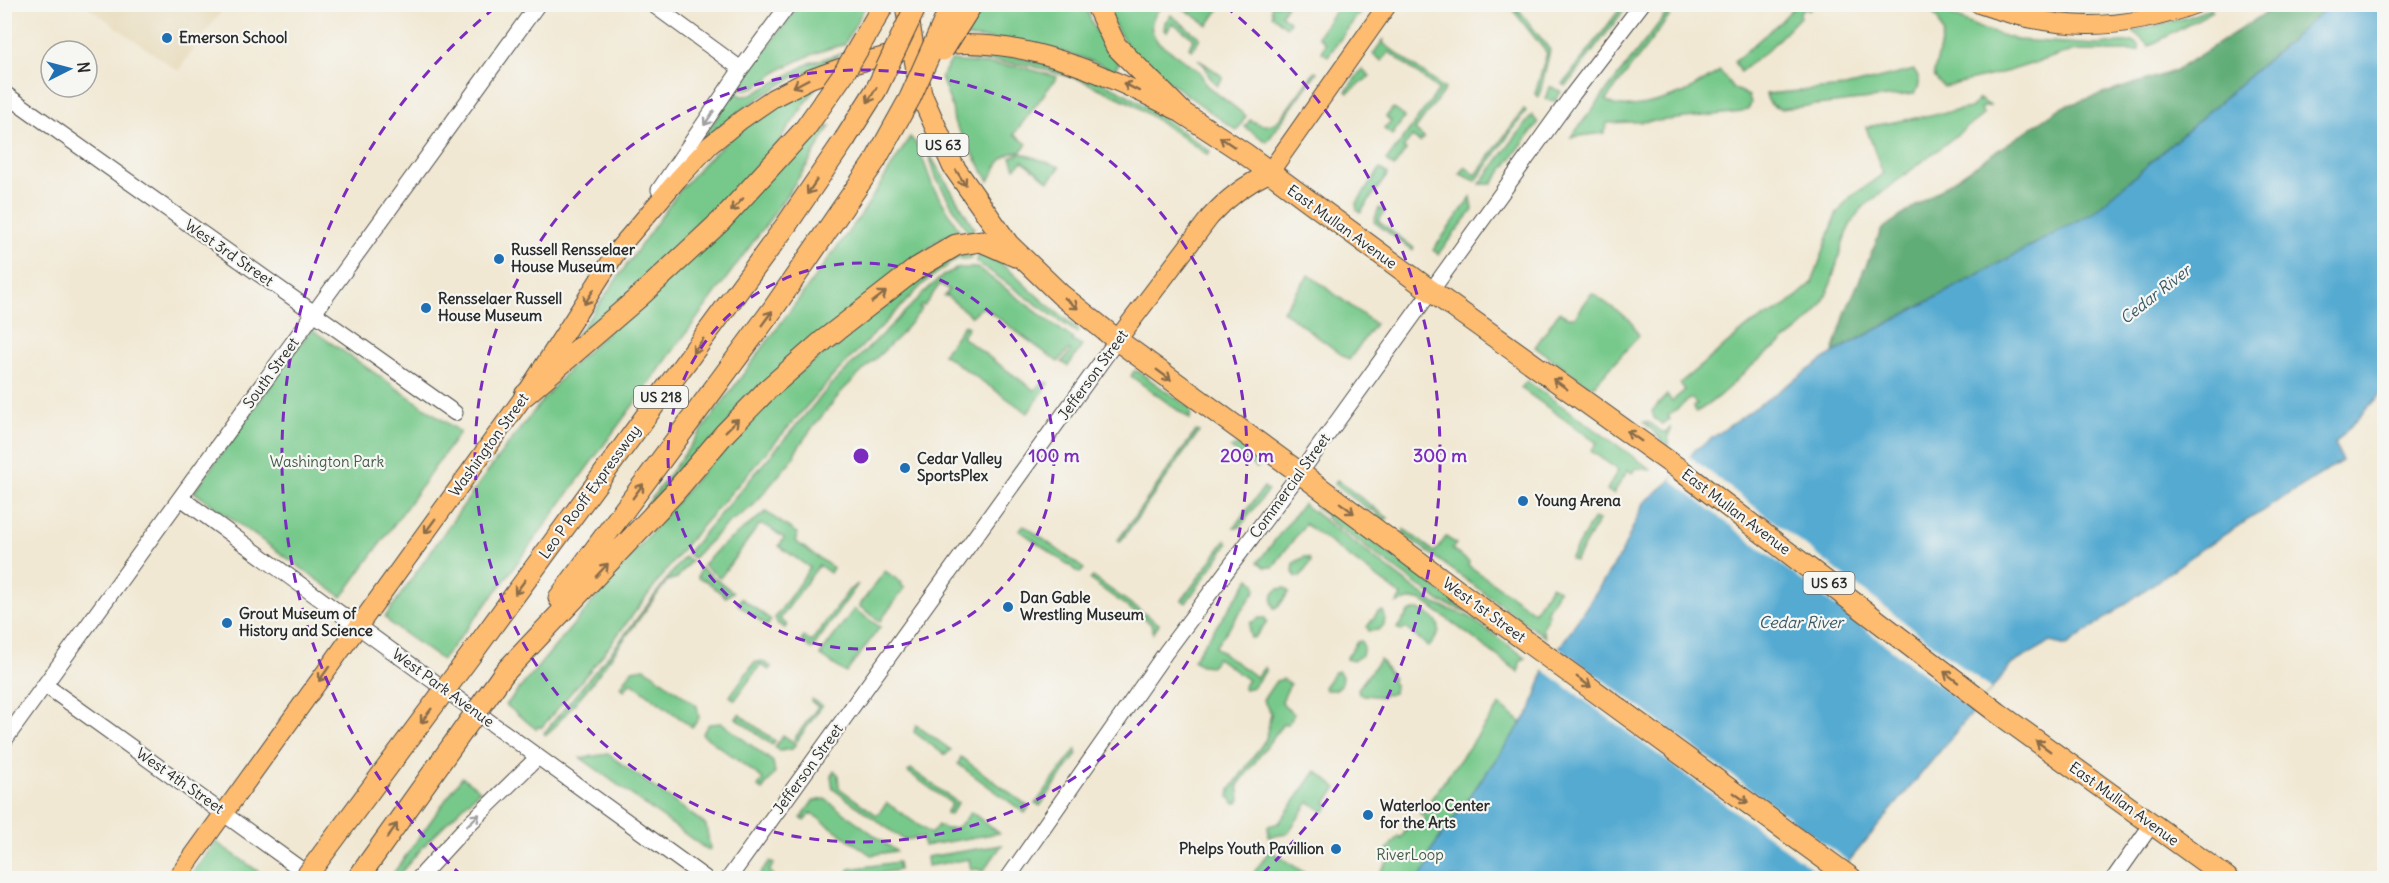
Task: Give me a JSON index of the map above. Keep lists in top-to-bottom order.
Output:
{
  "streets": {
    "highway": [
      "US 63",
      "East Mullan Avenue",
      "US 218",
      "Leo P Rooff Expressway",
      "West 1st Street"
    ],
    "main road": ["Jefferson Street", "Washington Street"],
    "street": [
      "West 3rd Street",
      "South Street",
      "Commercial Street",
      "West Park Avenue",
      "West 4th Street"
    ]
  },
  "crossings": [
    ["US 63", "East Mullan Avenue"],
    ["US 63", "Jefferson Street"],
    ["US 63", "West 1st Street"],
    ["East Mullan Avenue", "Jefferson Street"],
    ["East Mullan Avenue", "Commercial Street"],
    ["West 3rd Street", "South Street"],
    ["South Street", "West Park Avenue"],
    ["South Street", "West 4th Street"],
    ["Jefferson Street", "West 1st Street"],
    ["Washington Street", "West Park Avenue"],
    ["Washington Street", "West 4th Street"],
    ["Commercial Street", "West 1st Street"]
  ],
  "one_way": ["East Mullan Avenue", "Washington Street", "West 1st Street"],
  "water": ["Cedar River"],
  "parks": ["Washington Park", "RiverLoop"],
  "places": [
    "Emerson School",
    "Russell Rensselaer House Museum",
    "Rensselaer Russell House Museum",
    "Cedar Valley SportsPlex",
    "Young Arena",
    "Dan Gable Wrestling Museum",
    "Grout Museum of History and Science",
    "Waterloo Center for the Arts",
    "Phelps Youth Pavillion"
  ],
  "north": "right",
  "rings": ["100 m", "200 m", "300 m"]
}
